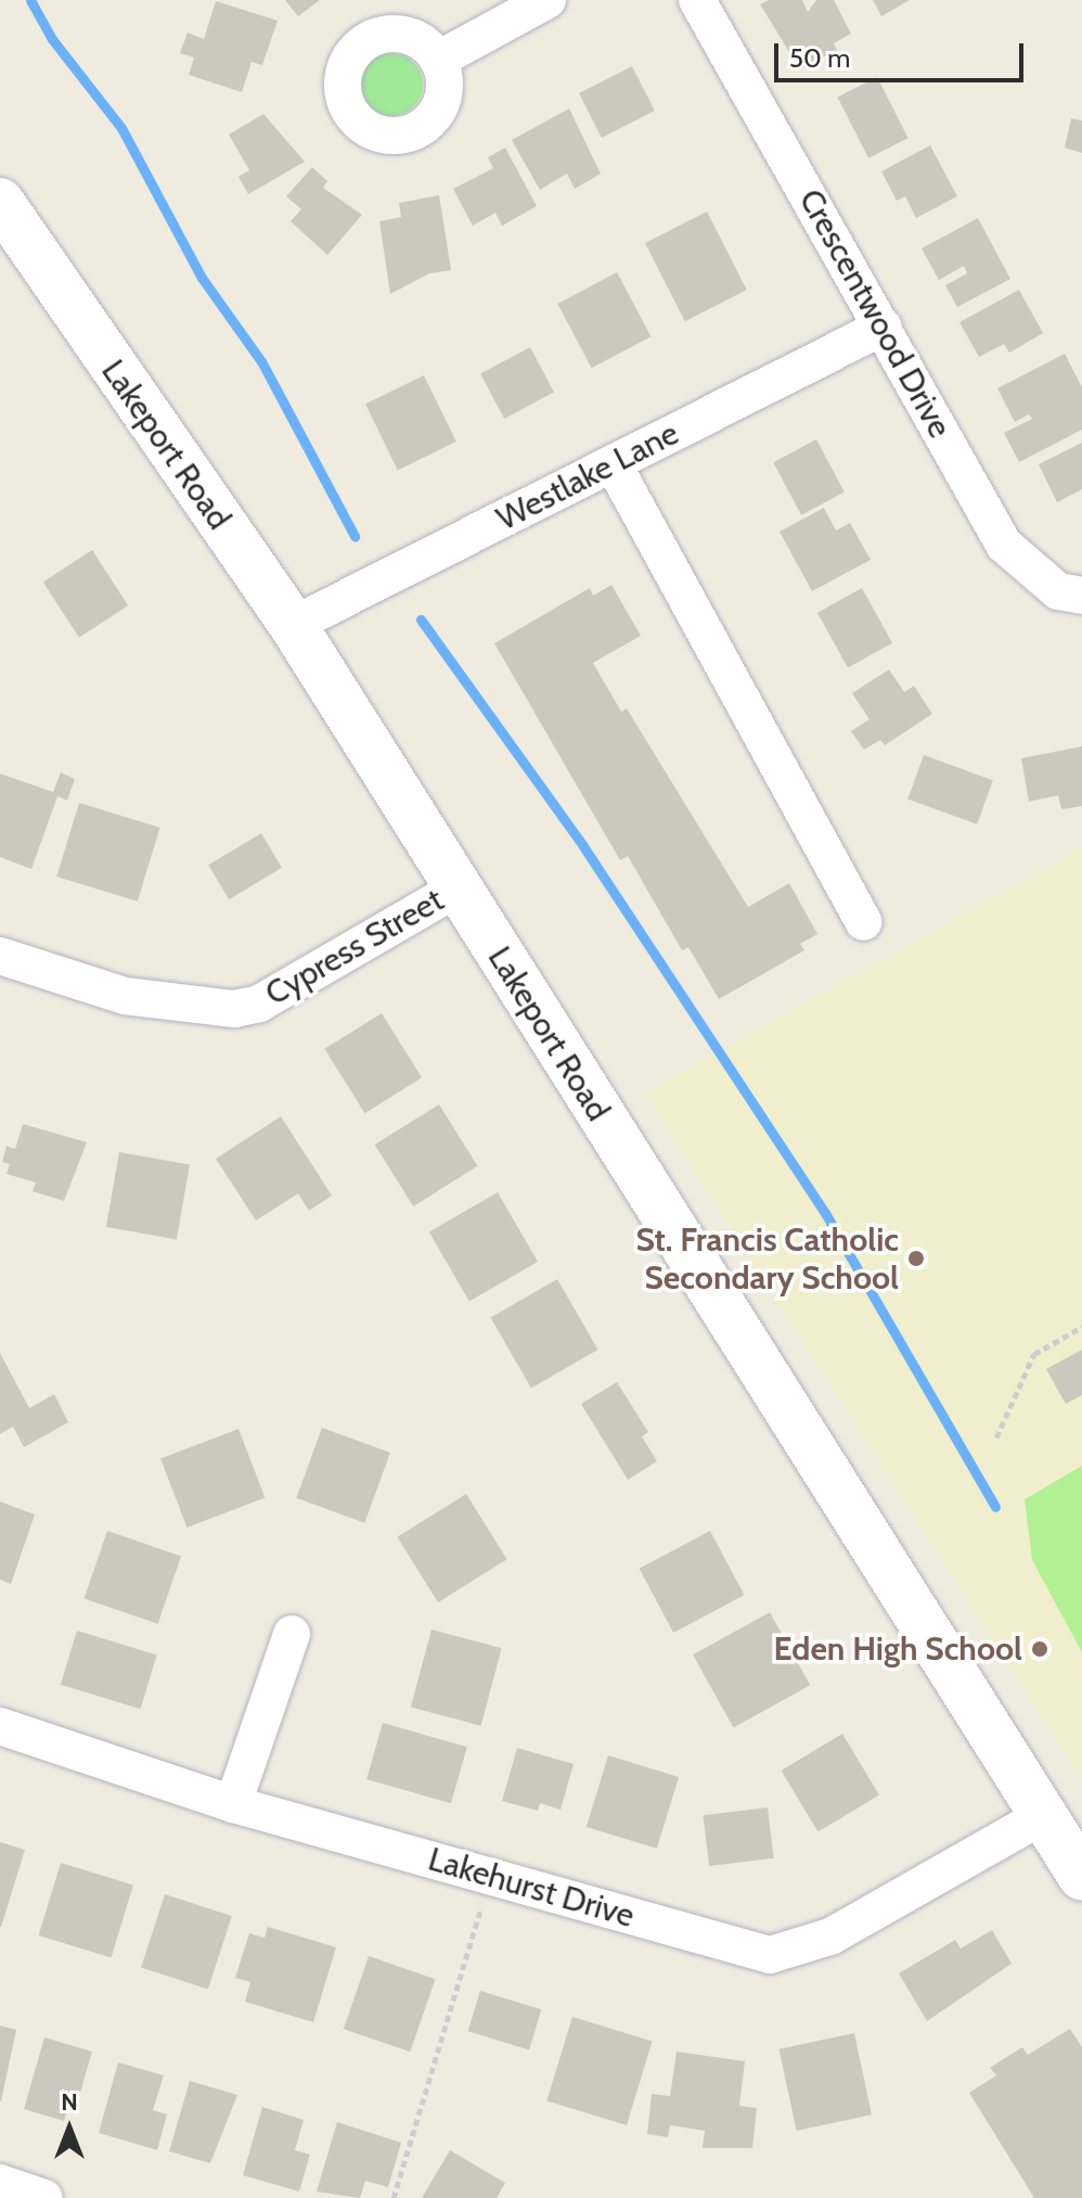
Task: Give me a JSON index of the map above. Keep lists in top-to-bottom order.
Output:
{
  "streets": {
    "main road": ["Lakeport Road"],
    "street": [
      "Crescentwood Drive",
      "Westlake Lane",
      "Cypress Street",
      "Lakehurst Drive"
    ]
  },
  "crossings": [
    ["Crescentwood Drive", "Westlake Lane"],
    ["Lakeport Road", "Westlake Lane"],
    ["Lakeport Road", "Cypress Street"],
    ["Lakeport Road", "Lakehurst Drive"]
  ],
  "places": ["St. Francis Catholic Secondary School", "Eden High School"],
  "scale_bar": "50 m",
  "north": "top"
}
